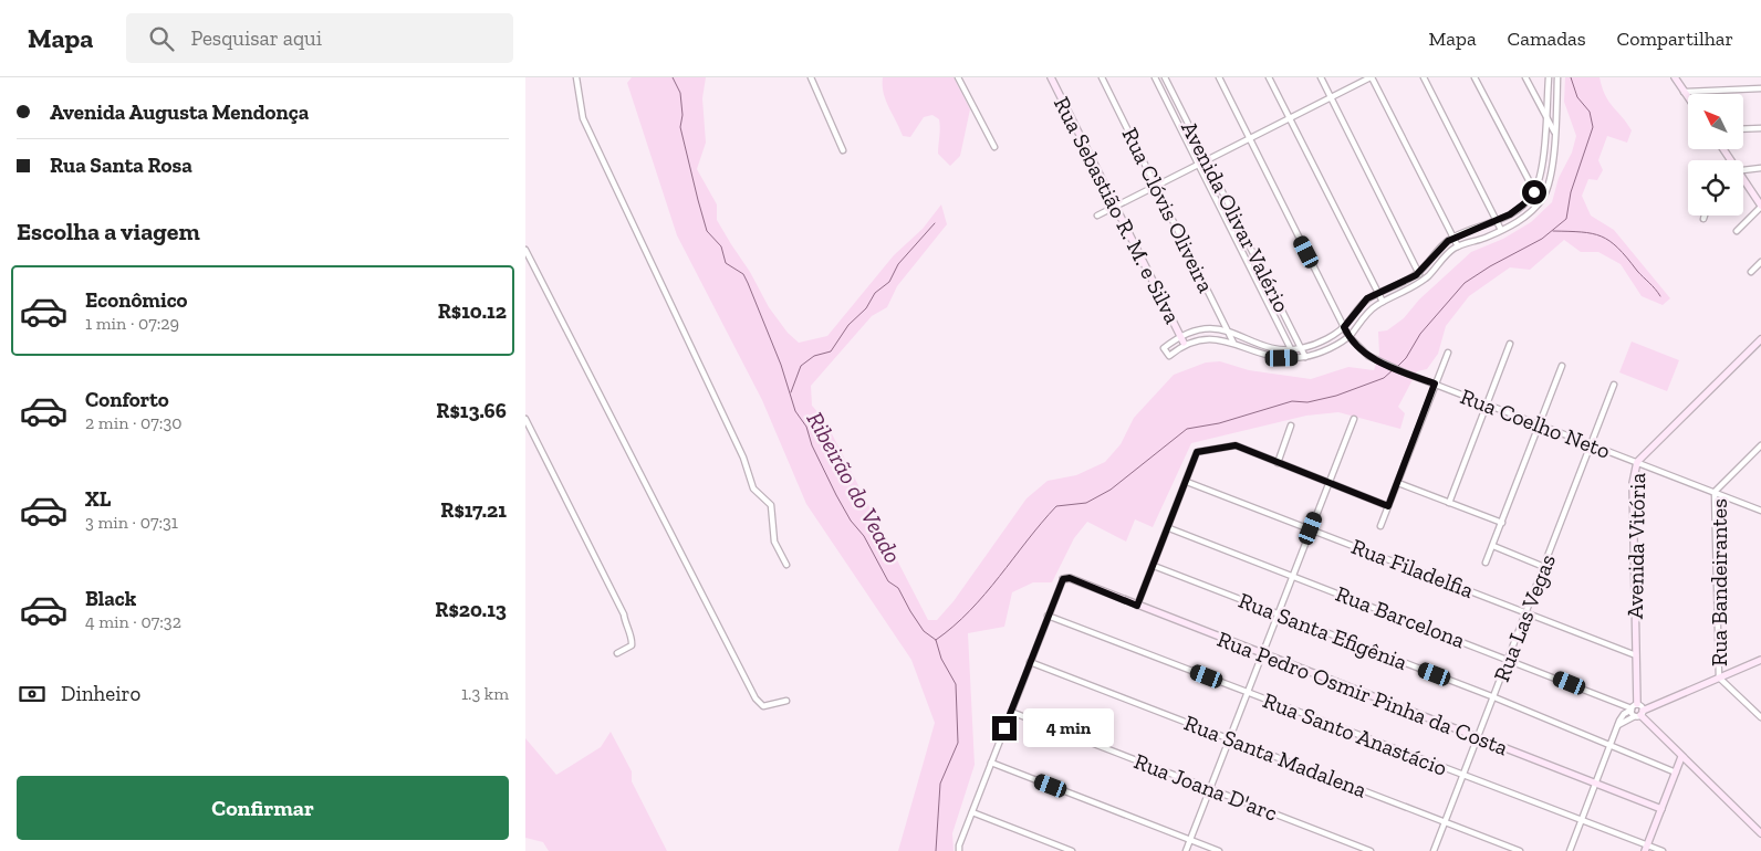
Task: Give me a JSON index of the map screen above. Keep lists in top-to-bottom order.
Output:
{
  "streets": {
    "street": [
      "Rua Sebastião R. M. e Silva",
      "Rua Clóvis Oliveira",
      "Avenida Olivar Valério",
      "Rua Coelho Neto",
      "Avenida Vitória",
      "Rua Filadelfia",
      "Rua Bandeirantes",
      "Rua Barcelona",
      "Rua Las Vegas",
      "Rua Santa Efigênia",
      "Rua Pedro Osmir Pinha da Costa",
      "Rua Santo Anastácio",
      "Rua Santa Madalena",
      "Rua Joana D'arc"
    ]
  },
  "crossings": [
    ["Rua Coelho Neto", "Avenida Vitória"],
    ["Rua Coelho Neto", "Rua Bandeirantes"],
    ["Rua Coelho Neto", "Rua Las Vegas"],
    ["Avenida Vitória", "Rua Filadelfia"],
    ["Avenida Vitória", "Rua Barcelona"],
    ["Rua Filadelfia", "Rua Las Vegas"],
    ["Rua Barcelona", "Rua Las Vegas"],
    ["Rua Las Vegas", "Rua Santa Efigênia"],
    ["Rua Las Vegas", "Rua Pedro Osmir Pinha da Costa"],
    ["Rua Las Vegas", "Rua Santo Anastácio"],
    ["Rua Las Vegas", "Rua Santa Madalena"]
  ],
  "water": ["Ribeirão do Veado"],
  "north": "top left",
  "page": {
    "header": "Mapa",
    "search": "Pesquisar aqui",
    "nav": ["Mapa", "Camadas", "Compartilhar"],
    "banner": ["Avenida Augusta Mendonça", "Rua Santa Rosa"],
    "heading": "Escolha a viagem",
    "list": [
      {
        "name": "Econômico",
        "note": "1 min · 07:29",
        "value": "R$10.12"
      },
      {
        "name": "Conforto",
        "note": "2 min · 07:30",
        "value": "R$13.66"
      },
      {
        "name": "XL",
        "note": "3 min · 07:31",
        "value": "R$17.21"
      },
      {
        "name": "Black",
        "note": "4 min · 07:32",
        "value": "R$20.13"
      }
    ],
    "pay": ["Dinheiro", "1.3 km"],
    "bubble": "4 min",
    "buttons": "Confirmar"
  }
}
